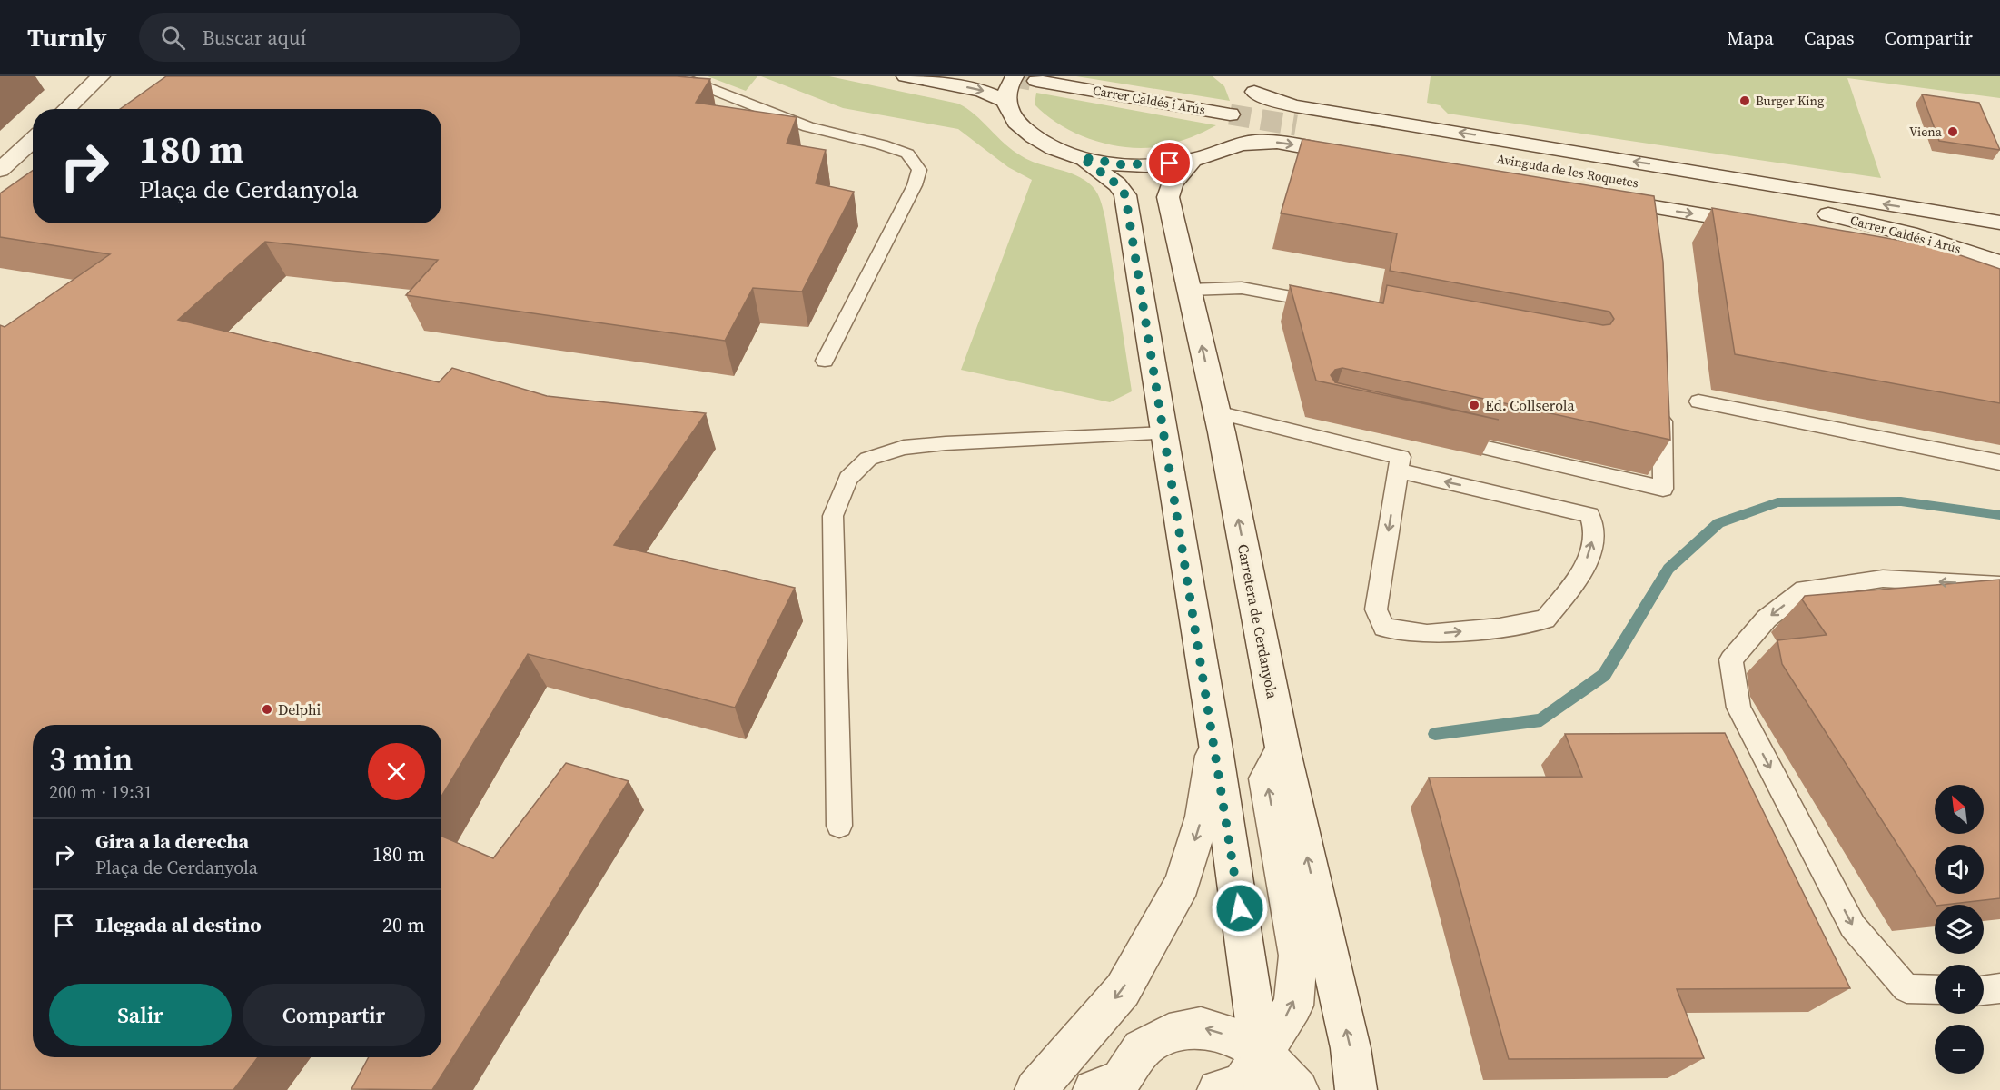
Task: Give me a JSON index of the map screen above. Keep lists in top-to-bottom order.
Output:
{
  "streets": {
    "main road": ["Carrer Caldés i Arús", "Avinguda de les Roquetes", "Carretera de Cerdanyola"]
  },
  "places": [
    "Burger King",
    "Viena",
    "Ed. Collserola",
    "Delphi"
  ],
  "north": "top left",
  "page": {
    "header": "Turnly",
    "search": "Buscar aquí",
    "nav": ["Mapa", "Capas", "Compartir"],
    "turn": ["180 m", "Plaça de Cerdanyola"],
    "heading": ["3 min", "200 m · 19:31"],
    "map_buttons": ["+", "−"],
    "list": [
      {
        "name": "Gira a la derecha",
        "note": "Plaça de Cerdanyola",
        "value": "180 m"
      },
      {
        "name": "Llegada al destino",
        "value": "20 m"
      }
    ],
    "buttons": ["Salir", "Compartir"]
  }
}
